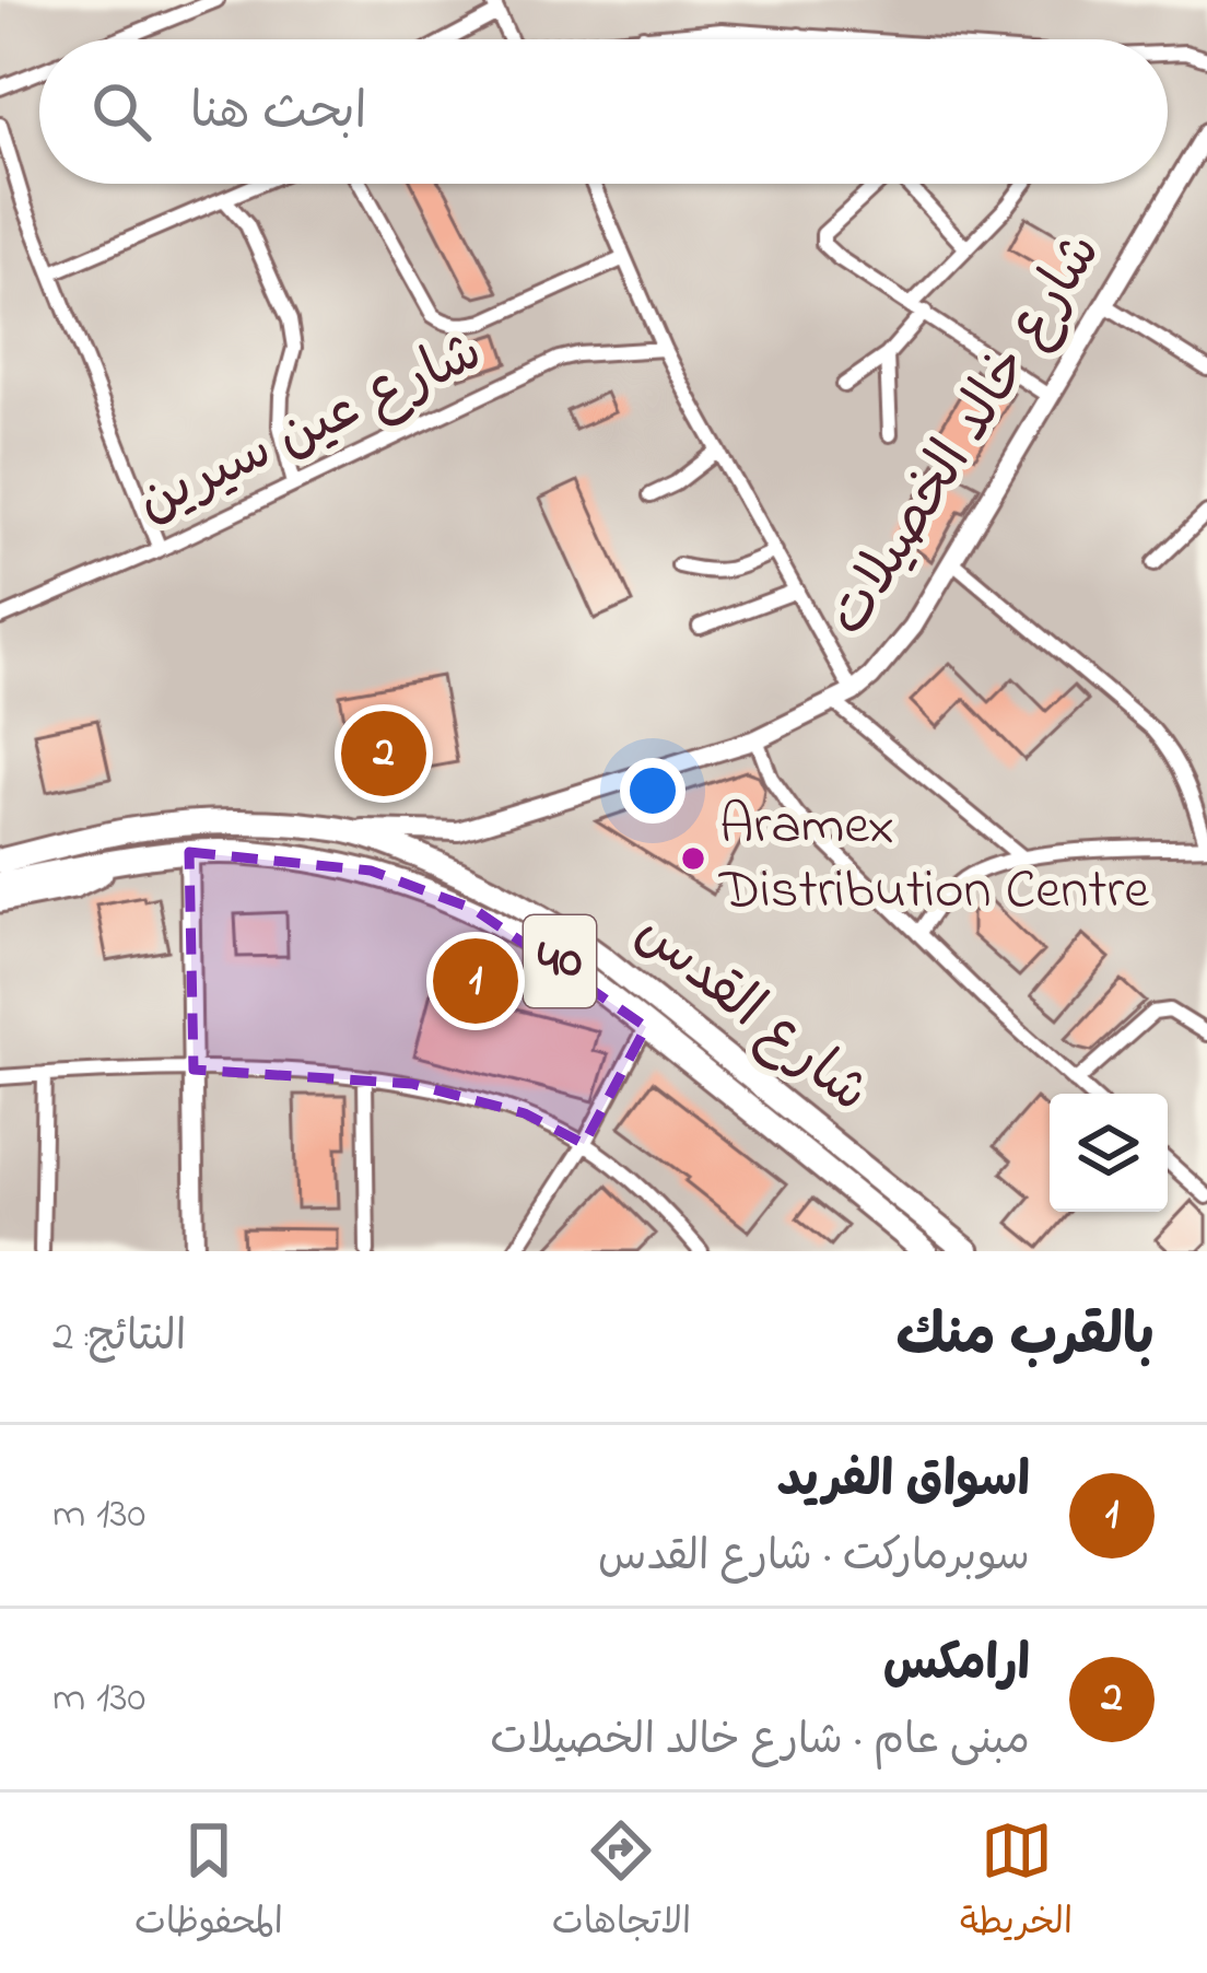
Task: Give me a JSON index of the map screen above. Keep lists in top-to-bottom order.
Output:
{
  "streets": {
    "highway": ["40", "شارع القدس"],
    "street": ["شارع عين سيرين", "شارع خالد الخصيلات"]
  },
  "crossings": [
    ["شارع خالد الخصيلات", "شارع القدس"]
  ],
  "places": ["Aramex Distribution Centre"],
  "page": {
    "search": "ابحث هنا",
    "pins": ["2", "1"],
    "heading": ["بالقرب منك", "النتائج: 2"],
    "list": [
      {
        "mark": "1",
        "name": "اسواق الفريد",
        "note": "سوبرماركت · شارع القدس",
        "value": "130 m"
      },
      {
        "mark": "2",
        "name": "ارامكس",
        "note": "مبنى عام · شارع خالد الخصيلات",
        "value": "130 m"
      }
    ],
    "nav": ["الخريطة", "الاتجاهات", "المحفوظات"]
  }
}
